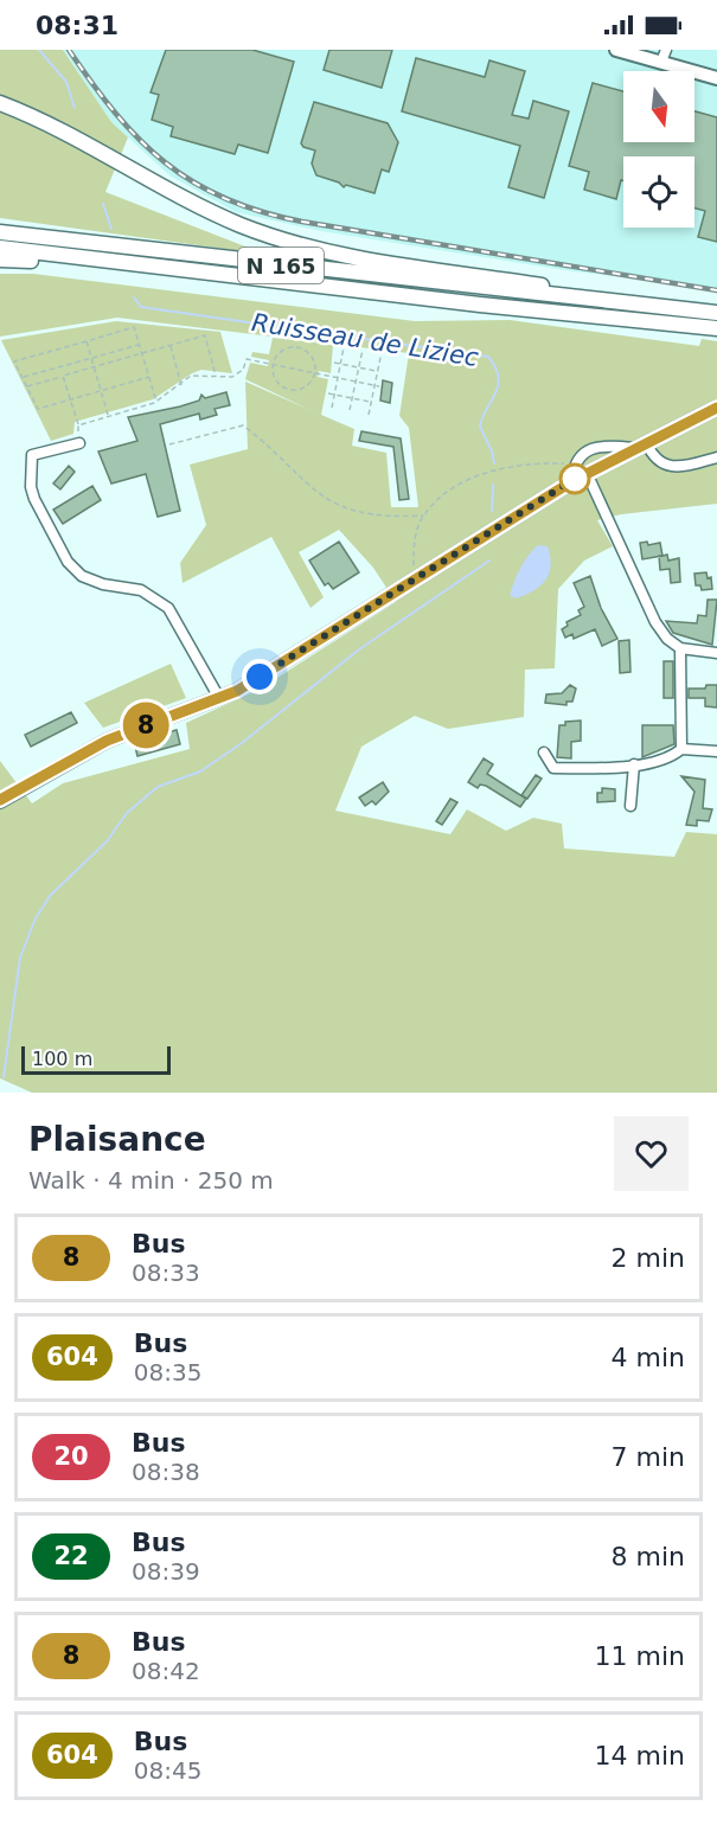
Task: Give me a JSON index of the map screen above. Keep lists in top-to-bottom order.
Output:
{
  "streets": {
    "highway": ["N 165"]
  },
  "water": ["Ruisseau de Liziec"],
  "lines": ["bus line 8"],
  "scale_bar": "100 m",
  "north": "bottom",
  "page": {
    "status": "08:31",
    "on_map": "8",
    "scale": "100 m",
    "heading": ["Plaisance", "Walk · 4 min · 250 m"],
    "list": [
      {
        "mark": "8",
        "name": "Bus",
        "note": "08:33",
        "value": "2 min"
      },
      {
        "mark": "604",
        "name": "Bus",
        "note": "08:35",
        "value": "4 min"
      },
      {
        "mark": "20",
        "name": "Bus",
        "note": "08:38",
        "value": "7 min"
      },
      {
        "mark": "22",
        "name": "Bus",
        "note": "08:39",
        "value": "8 min"
      },
      {
        "mark": "8",
        "name": "Bus",
        "note": "08:42",
        "value": "11 min"
      },
      {
        "mark": "604",
        "name": "Bus",
        "note": "08:45",
        "value": "14 min"
      }
    ]
  }
}
